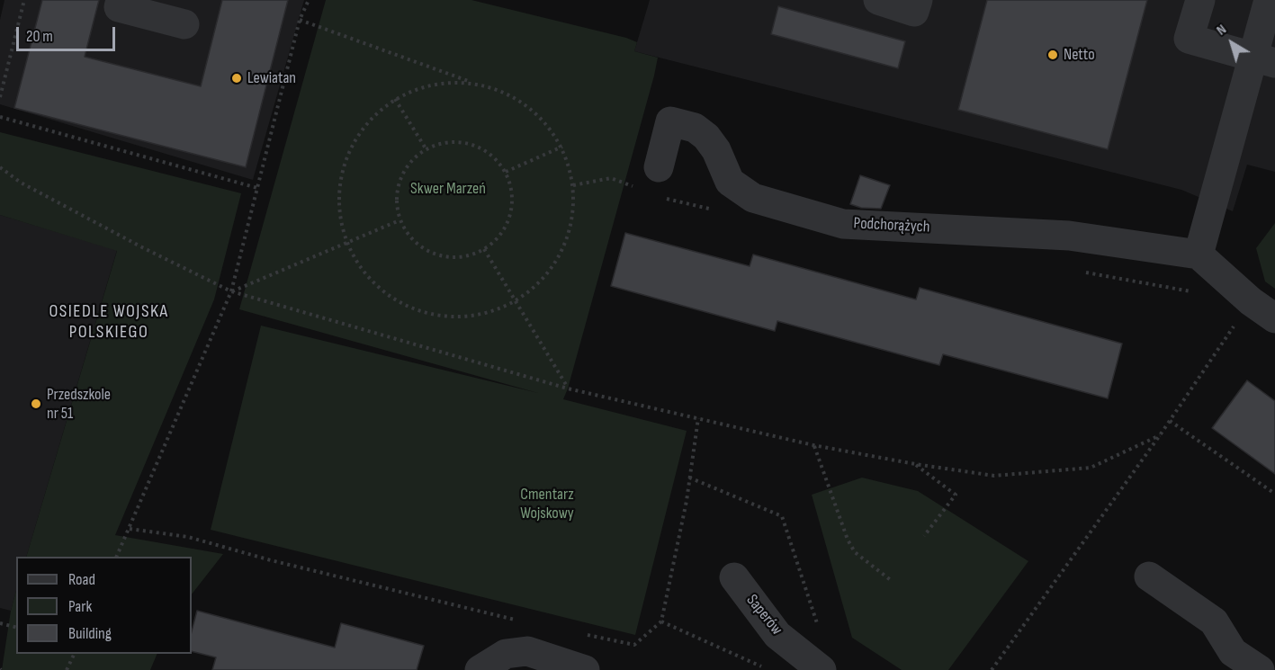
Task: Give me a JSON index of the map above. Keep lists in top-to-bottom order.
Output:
{
  "streets": {
    "street": ["Podchorążych", "Saperów"]
  },
  "districts": ["OSIEDLE WOJSKA POLSKIEGO"],
  "parks": ["Skwer Marzeń", "Cmentarz Wojskowy"],
  "places": ["Netto", "Lewiatan", "Przedszkole nr 51"],
  "legend": ["Road", "Park", "Building"],
  "scale_bar": "20 m",
  "north": "top left"
}
